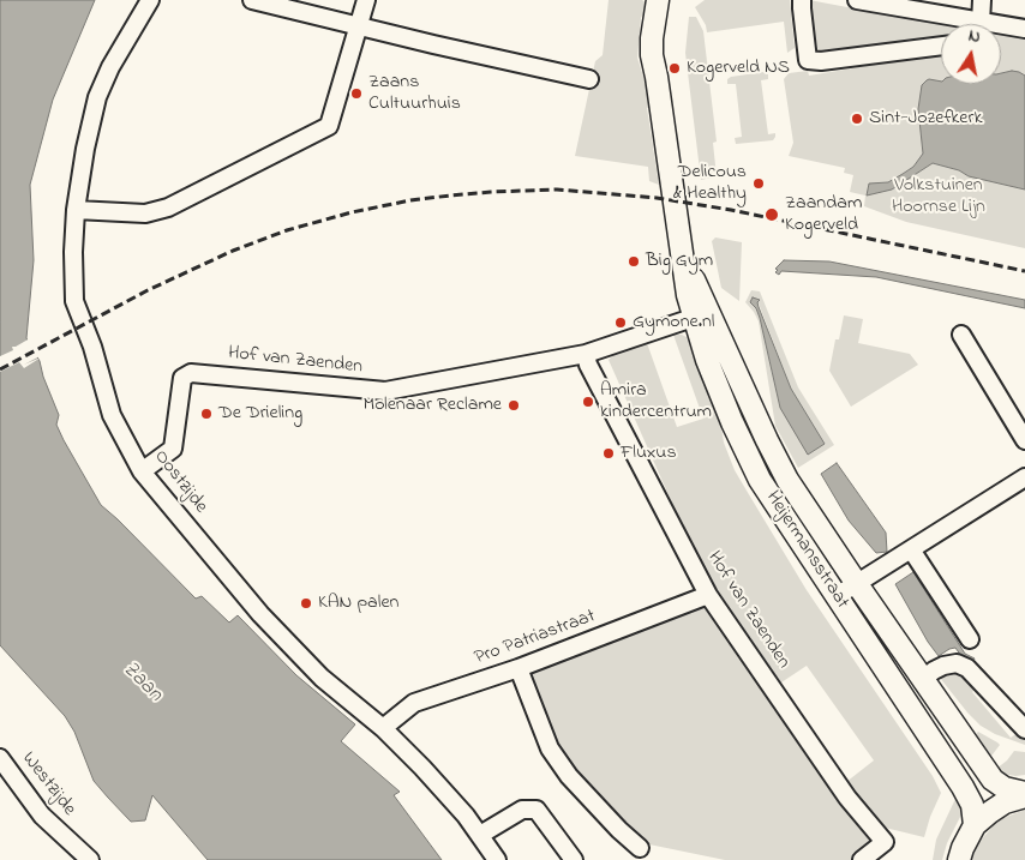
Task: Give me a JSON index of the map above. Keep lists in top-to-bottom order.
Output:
{
  "streets": {
    "main road": ["Heijermansstraat"],
    "street": [
      "Hof van Zaenden",
      "Oostzijde",
      "Pro Patriastraat",
      "Westzijde"
    ]
  },
  "crossings": [
    ["Hof van Zaenden", "Oostzijde"],
    ["Hof van Zaenden", "Heijermansstraat"],
    ["Hof van Zaenden", "Pro Patriastraat"],
    ["Oostzijde", "Pro Patriastraat"]
  ],
  "water": ["Zaan"],
  "parks": ["Volkstuinen Hoornse Lijn"],
  "places": [
    "Kogerveld NS",
    "Zaans Cultuurhuis",
    "Sint-Jozefkerk",
    "Delicous & Healthy",
    "Zaandam Kogerveld",
    "Big Gym",
    "Gymone.nl",
    "Amira kindercentrum",
    "Molenaar Reclame",
    "De Drieling",
    "Fluxus",
    "KAN palen"
  ],
  "north": "top"
}
